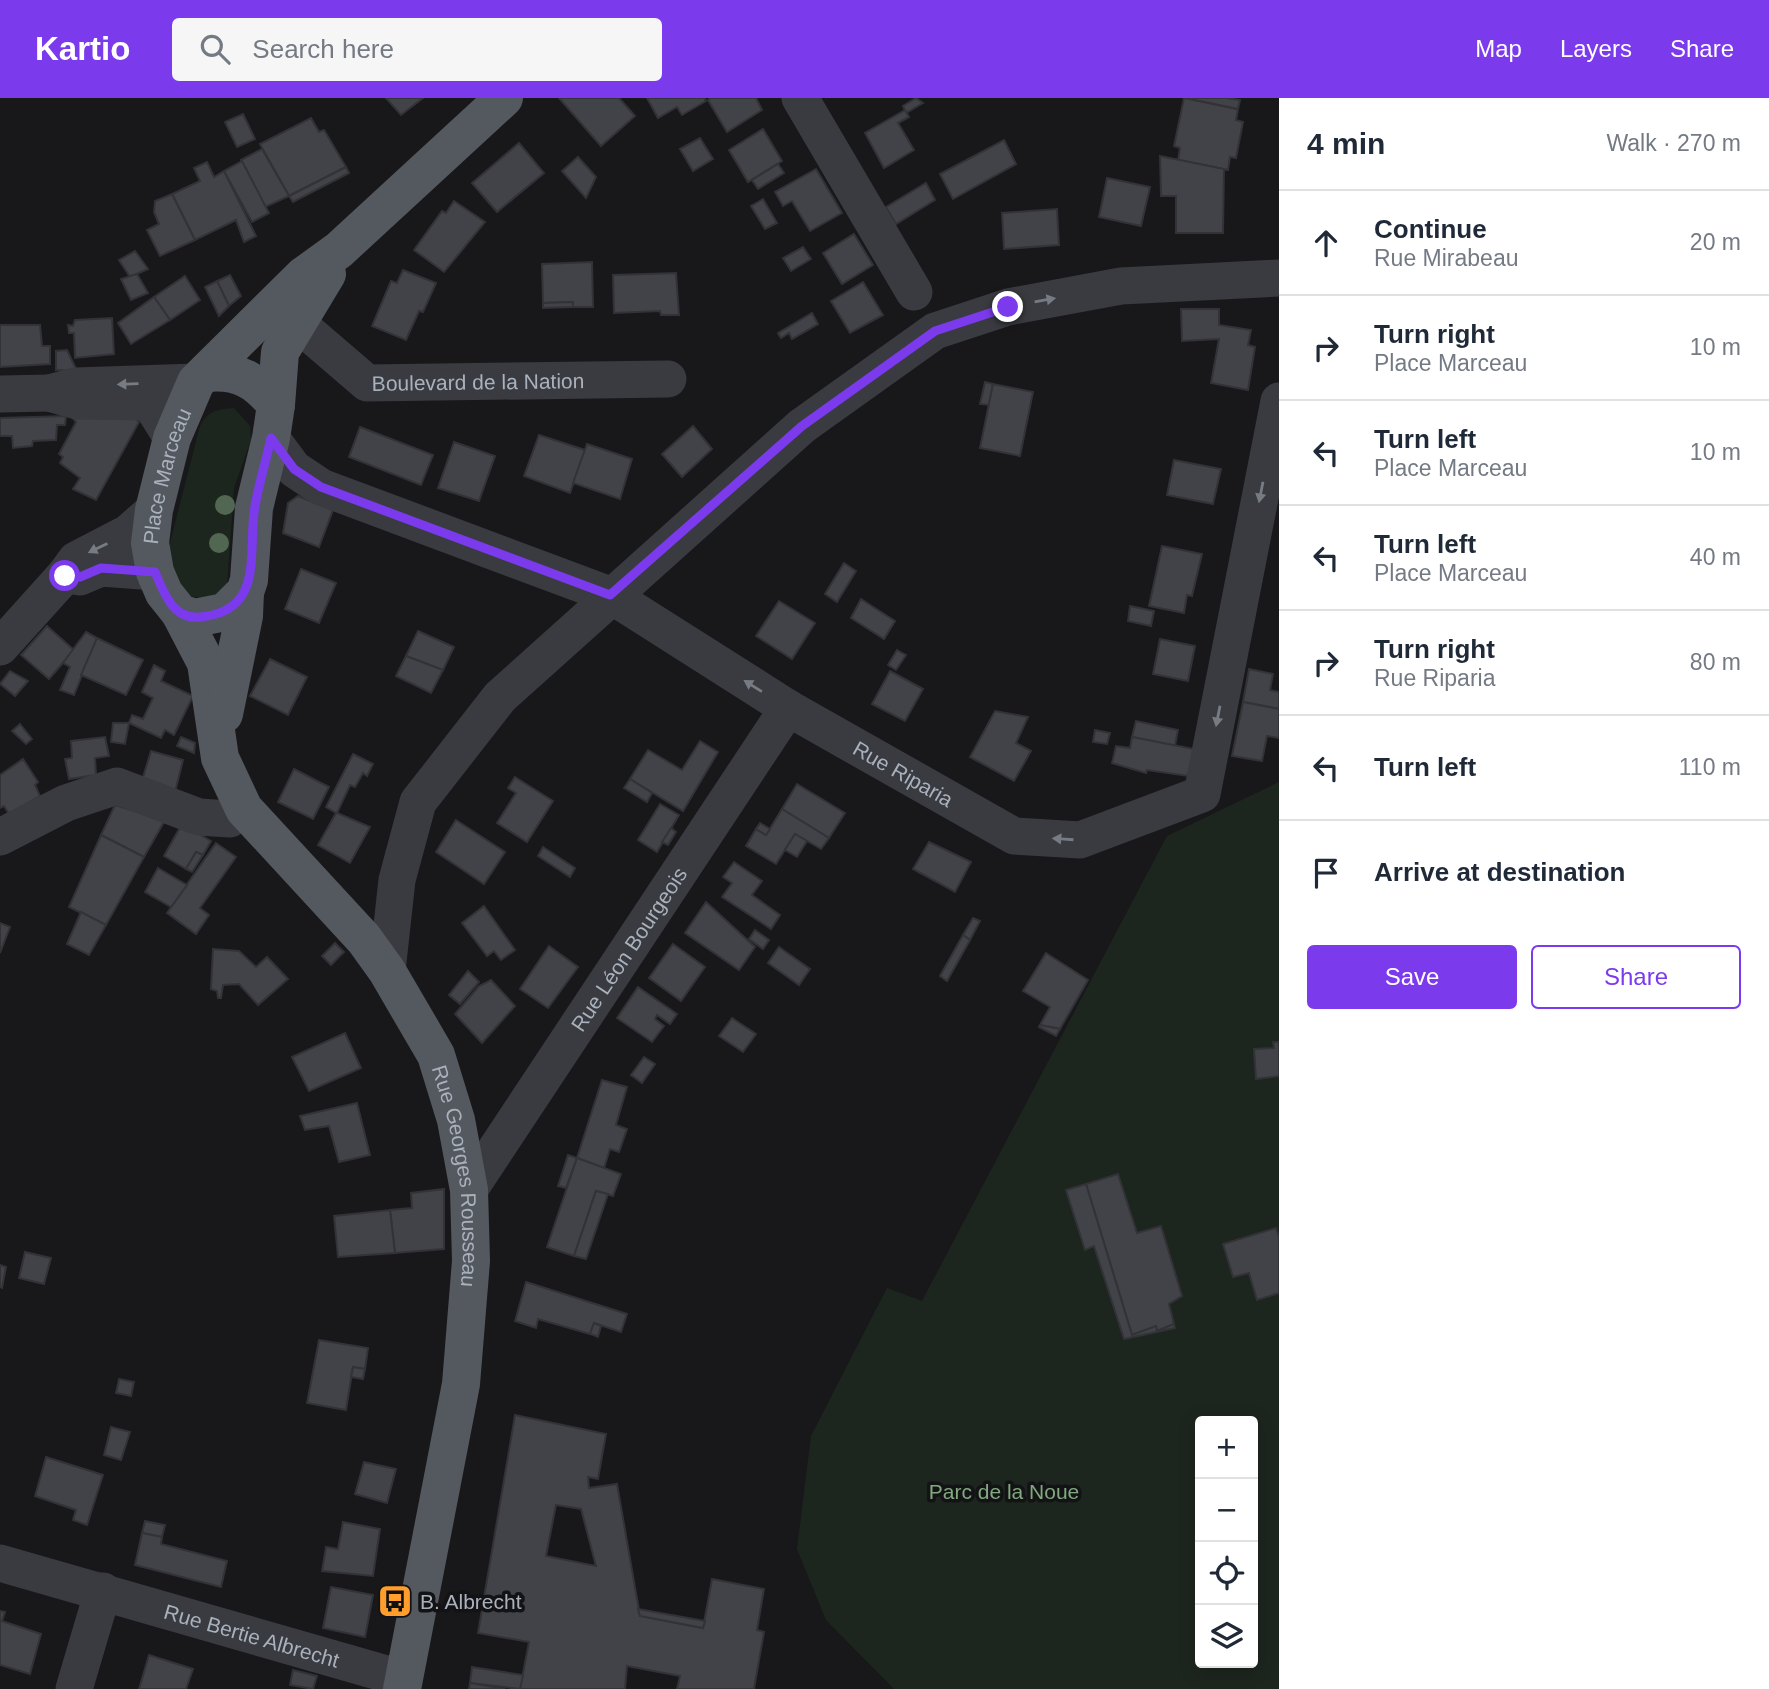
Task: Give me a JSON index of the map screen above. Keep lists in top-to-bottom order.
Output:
{
  "streets": {
    "main road": ["Place Marceau", "Rue Georges Rousseau"],
    "street": [
      "Boulevard de la Nation",
      "Rue Riparia",
      "Rue Léon Bourgeois",
      "Rue Bertie Albrecht"
    ]
  },
  "crossings": [
    ["Place Marceau", "Rue Georges Rousseau"],
    ["Rue Riparia", "Rue Léon Bourgeois"],
    ["Rue Léon Bourgeois", "Rue Georges Rousseau"],
    ["Rue Georges Rousseau", "Rue Bertie Albrecht"]
  ],
  "parks": ["Parc de la Noue"],
  "places": {
    "bus stop": ["B. Albrecht"]
  },
  "page": {
    "header": "Kartio",
    "search": "Search here",
    "nav": ["Map", "Layers", "Share"],
    "heading": ["4 min", "Walk · 270 m"],
    "list": [
      ["Continue", "Rue Mirabeau", "20 m"],
      ["Turn right", "Place Marceau", "10 m"],
      ["Turn left", "Place Marceau", "10 m"],
      ["Turn left", "Place Marceau", "40 m"],
      ["Turn right", "Rue Riparia", "80 m"],
      ["Turn left", "110 m"],
      "Arrive at destination"
    ],
    "buttons": ["Save", "Share"],
    "map_buttons": ["+", "−"]
  }
}
